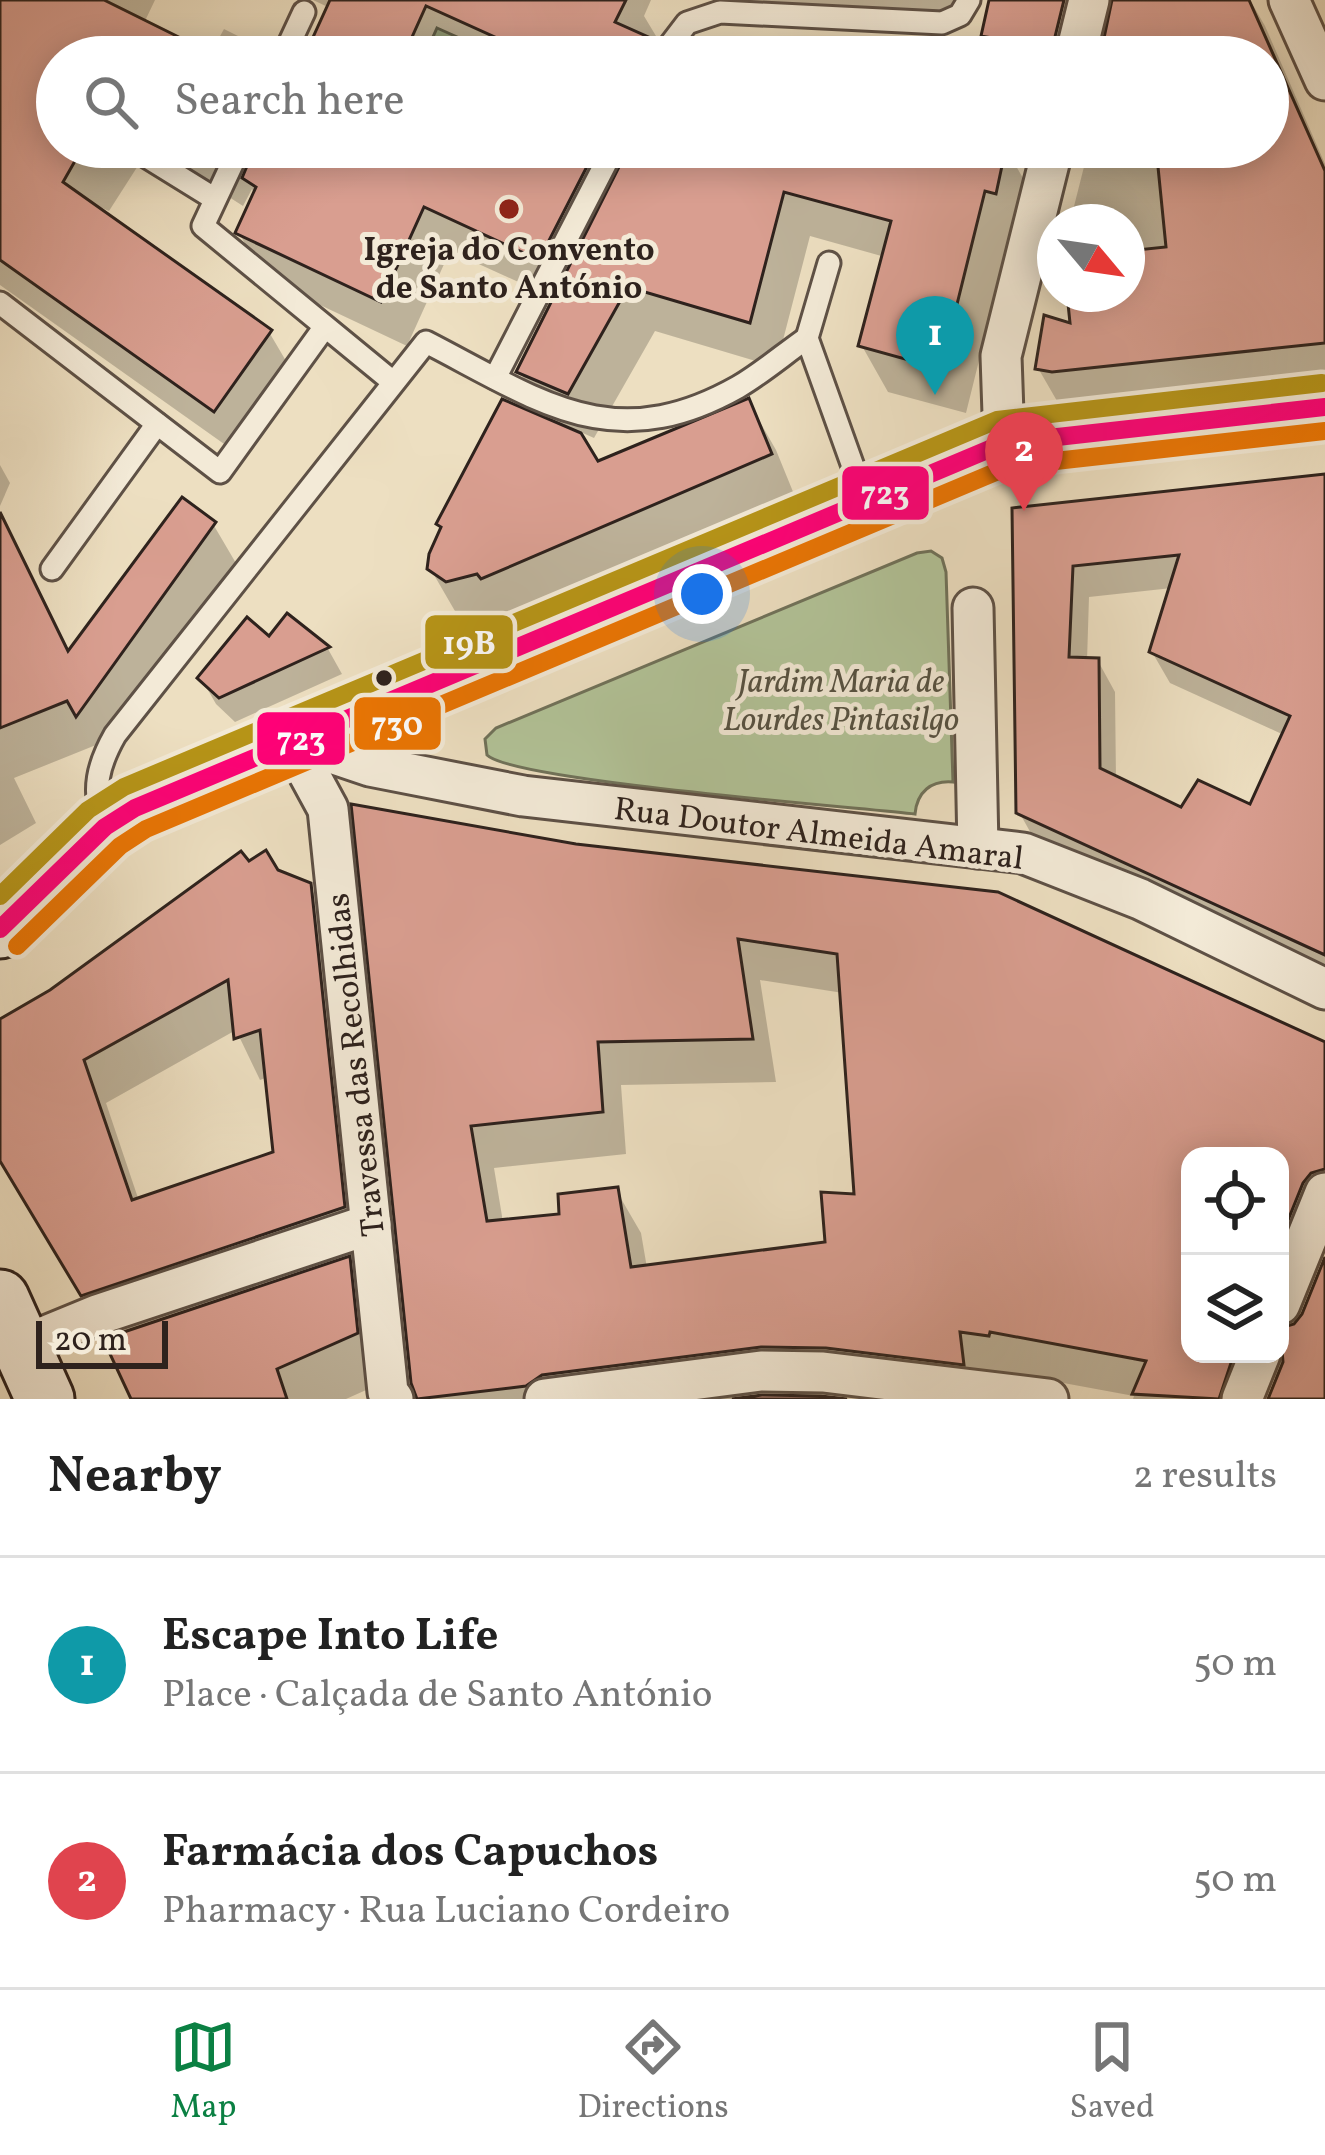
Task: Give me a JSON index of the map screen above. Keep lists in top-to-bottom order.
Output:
{
  "streets": {
    "street": ["Rua Doutor Almeida Amaral", "Travessa das Recolhidas"]
  },
  "crossings": [
    ["Rua Doutor Almeida Amaral", "Travessa das Recolhidas"]
  ],
  "parks": ["Jardim Maria de Lourdes Pintasilgo"],
  "places": ["Igreja do Convento de Santo António"],
  "lines": ["transit line 19B", "transit line 723", "transit line 730"],
  "scale_bar": "20 m",
  "north": "bottom right",
  "page": {
    "search": "Search here",
    "pins": ["1", "2"],
    "scale": "20 m",
    "heading": ["Nearby", "2 results"],
    "list": [
      {
        "mark": "1",
        "name": "Escape Into Life",
        "note": "Place · Calçada de Santo António",
        "value": "50 m"
      },
      {
        "mark": "2",
        "name": "Farmácia dos Capuchos",
        "note": "Pharmacy · Rua Luciano Cordeiro",
        "value": "50 m"
      }
    ],
    "nav": ["Map", "Directions", "Saved"]
  }
}
